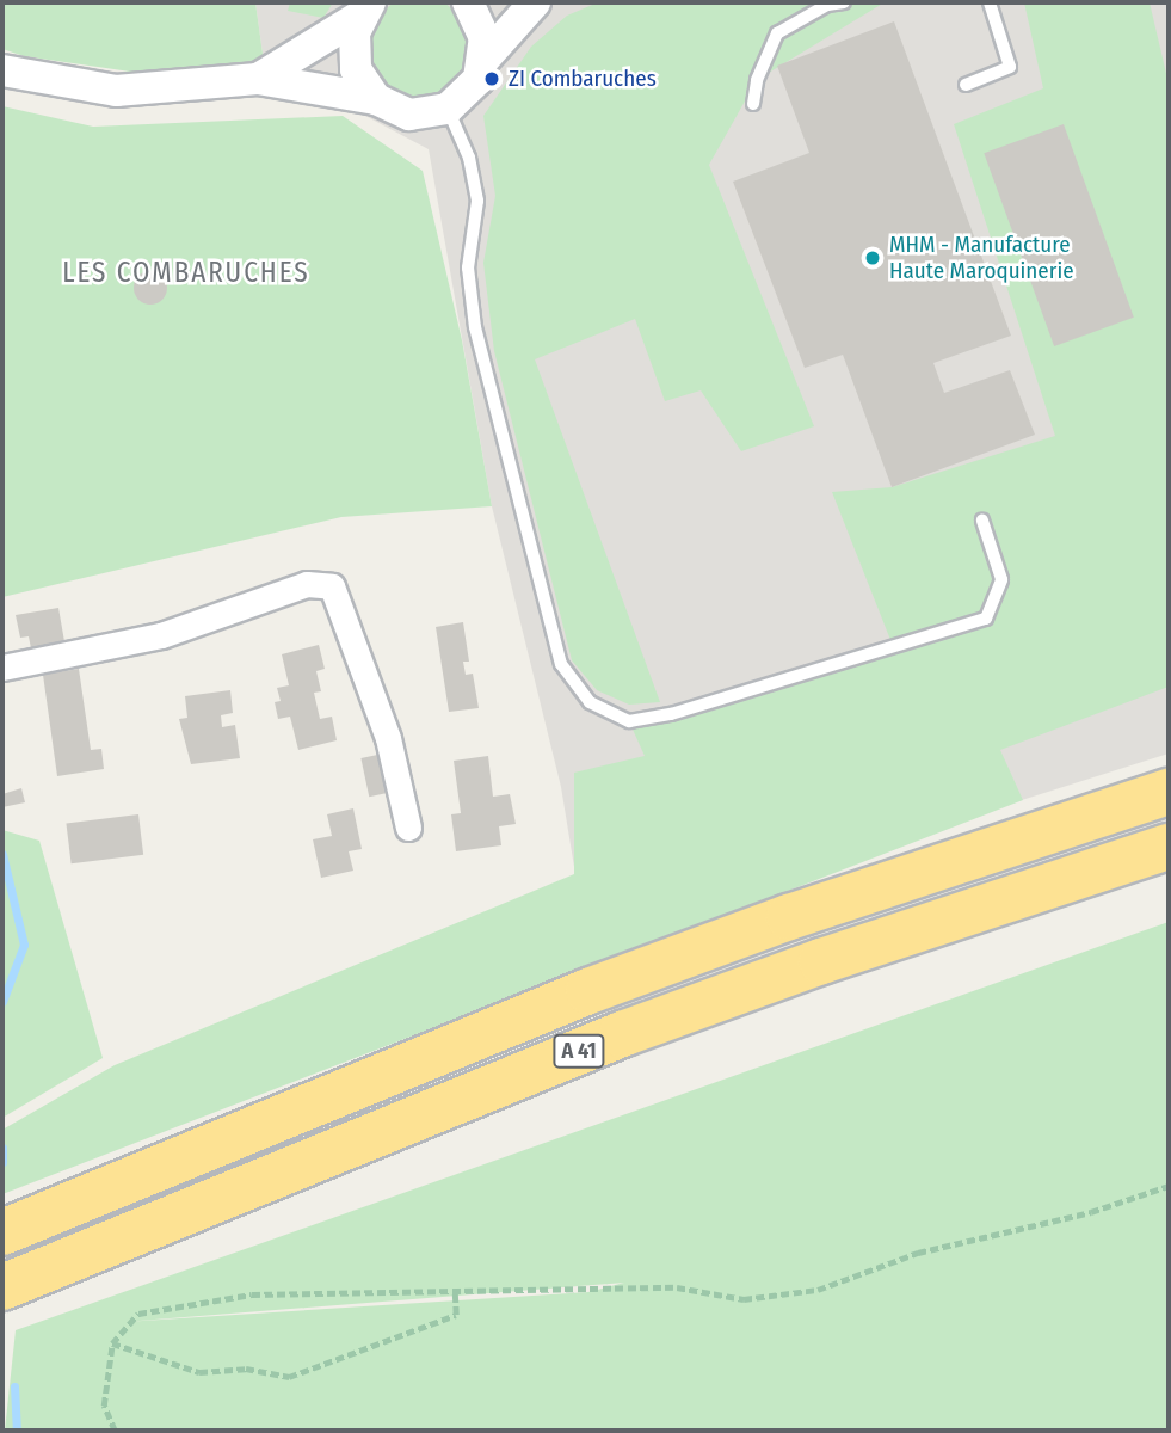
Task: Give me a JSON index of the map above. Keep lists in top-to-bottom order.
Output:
{
  "streets": {
    "highway": ["A 41"]
  },
  "districts": ["LES COMBARUCHES"],
  "places": ["ZI Combaruches", "MHM - Manufacture Haute Maroquinerie"]
}
